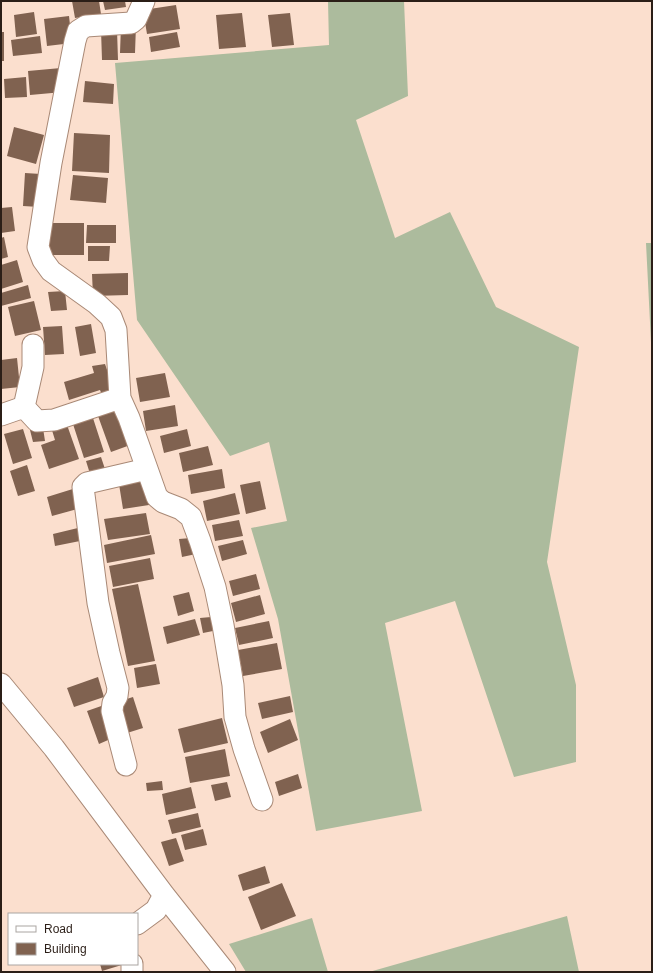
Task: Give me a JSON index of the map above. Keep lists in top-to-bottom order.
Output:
{
  "legend": ["Road", "Building"]
}
